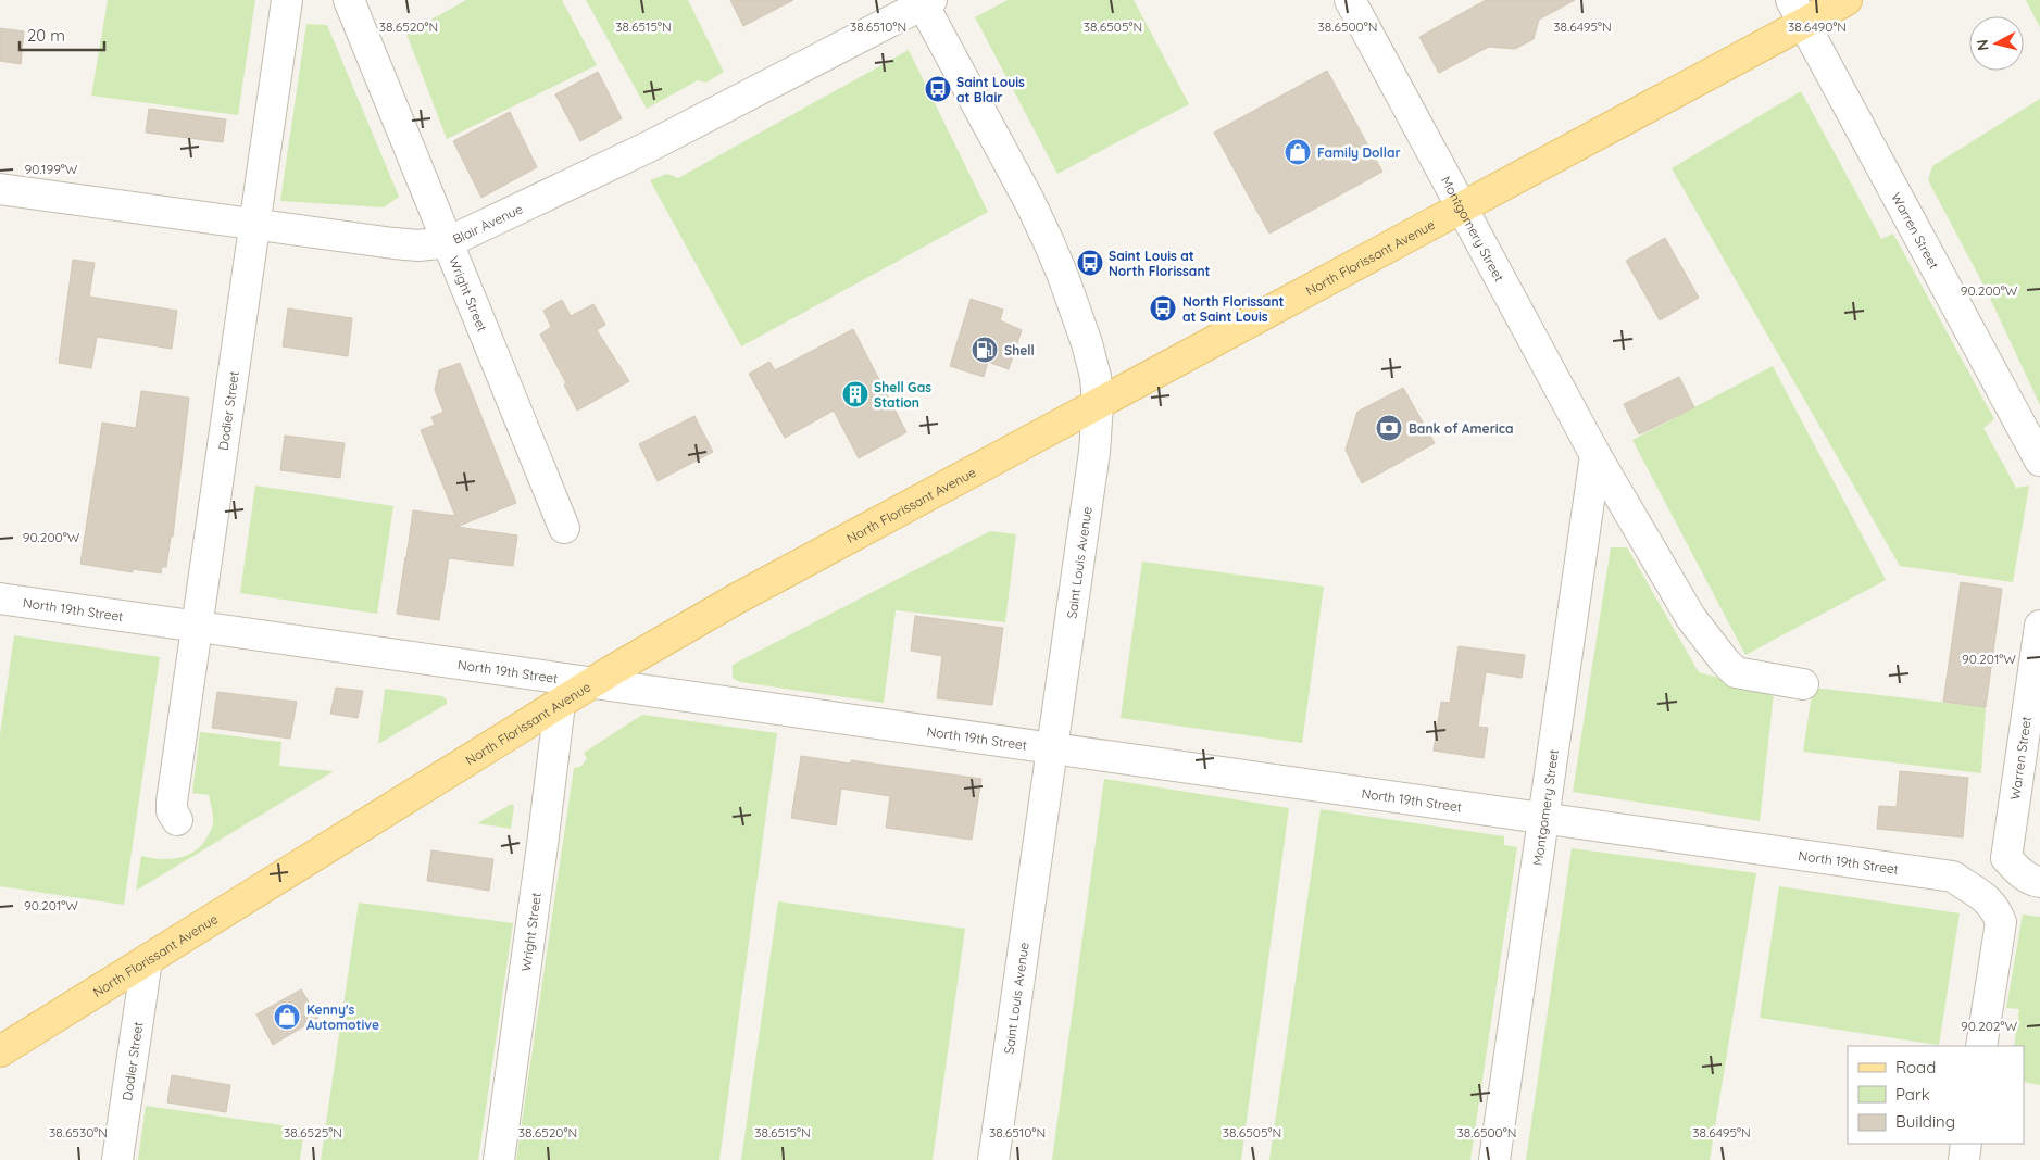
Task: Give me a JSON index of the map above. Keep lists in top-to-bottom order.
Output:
{
  "streets": {
    "main road": ["North Florissant Avenue"],
    "street": [
      "Blair Avenue",
      "Montgomery Street",
      "Warren Street",
      "Wright Street",
      "Dodier Street",
      "Saint Louis Avenue",
      "North 19th Street"
    ]
  },
  "crossings": [
    ["Blair Avenue", "Wright Street"],
    ["Blair Avenue", "Dodier Street"],
    ["Blair Avenue", "Saint Louis Avenue"],
    ["Montgomery Street", "North Florissant Avenue"],
    ["Montgomery Street", "North 19th Street"],
    ["Warren Street", "North Florissant Avenue"],
    ["North Florissant Avenue", "Wright Street"],
    ["North Florissant Avenue", "Dodier Street"],
    ["North Florissant Avenue", "Saint Louis Avenue"],
    ["North Florissant Avenue", "North 19th Street"],
    ["Dodier Street", "North 19th Street"],
    ["Saint Louis Avenue", "North 19th Street"]
  ],
  "places": {
    "bus stop": ["Saint Louis at Blair", "Saint Louis at North Florissant", "North Florissant at Saint Louis"],
    "shop": ["Family Dollar", "Kenny's Automotive"],
    "fuel station": ["Shell"],
    "building": ["Shell Gas Station"],
    "bank": ["Bank of America"]
  },
  "legend": ["Road", "Park", "Building"],
  "scale_bar": "20 m",
  "north": "left",
  "coordinates": [
    "38.6520°N",
    "38.6515°N",
    "38.6510°N",
    "38.6505°N",
    "38.6500°N",
    "38.6495°N",
    "38.6490°N",
    "90.199°W",
    "90.200°W",
    "90.201°W",
    "90.202°W",
    "38.6530°N",
    "38.6525°N"
  ]
}
